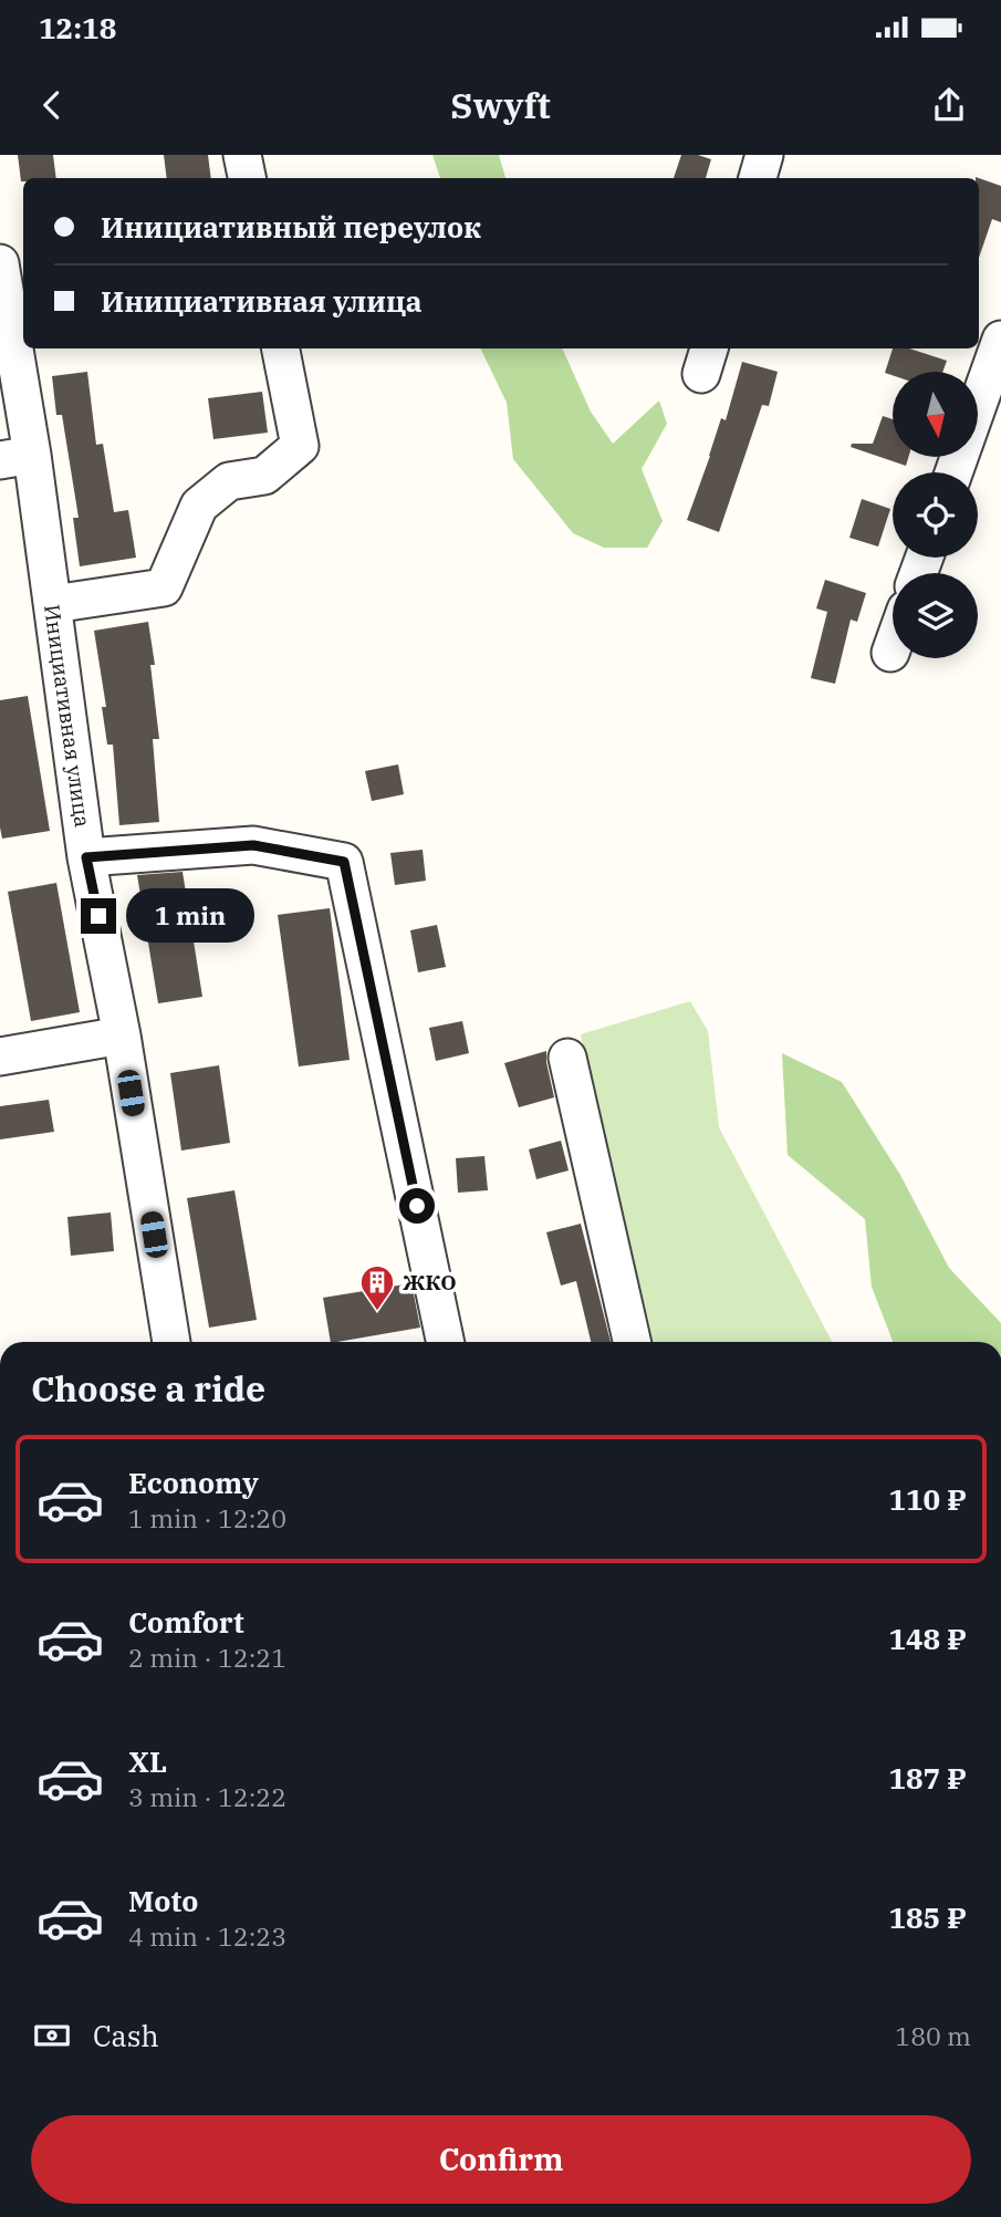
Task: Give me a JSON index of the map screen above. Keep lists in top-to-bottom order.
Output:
{
  "streets": {
    "street": ["Инициативная улица"]
  },
  "places": {
    "building": ["ЖКО"]
  },
  "north": "bottom",
  "page": {
    "status": "12:18",
    "header": "Swyft",
    "banner": ["Инициативный переулок", "Инициативная улица"],
    "bubble": "1 min",
    "heading": "Choose a ride",
    "list": [
      {
        "name": "Economy",
        "note": "1 min · 12:20",
        "value": "110 ₽"
      },
      {
        "name": "Comfort",
        "note": "2 min · 12:21",
        "value": "148 ₽"
      },
      {
        "name": "XL",
        "note": "3 min · 12:22",
        "value": "187 ₽"
      },
      {
        "name": "Moto",
        "note": "4 min · 12:23",
        "value": "185 ₽"
      }
    ],
    "pay": ["Cash", "180 m"],
    "buttons": "Confirm"
  }
}
